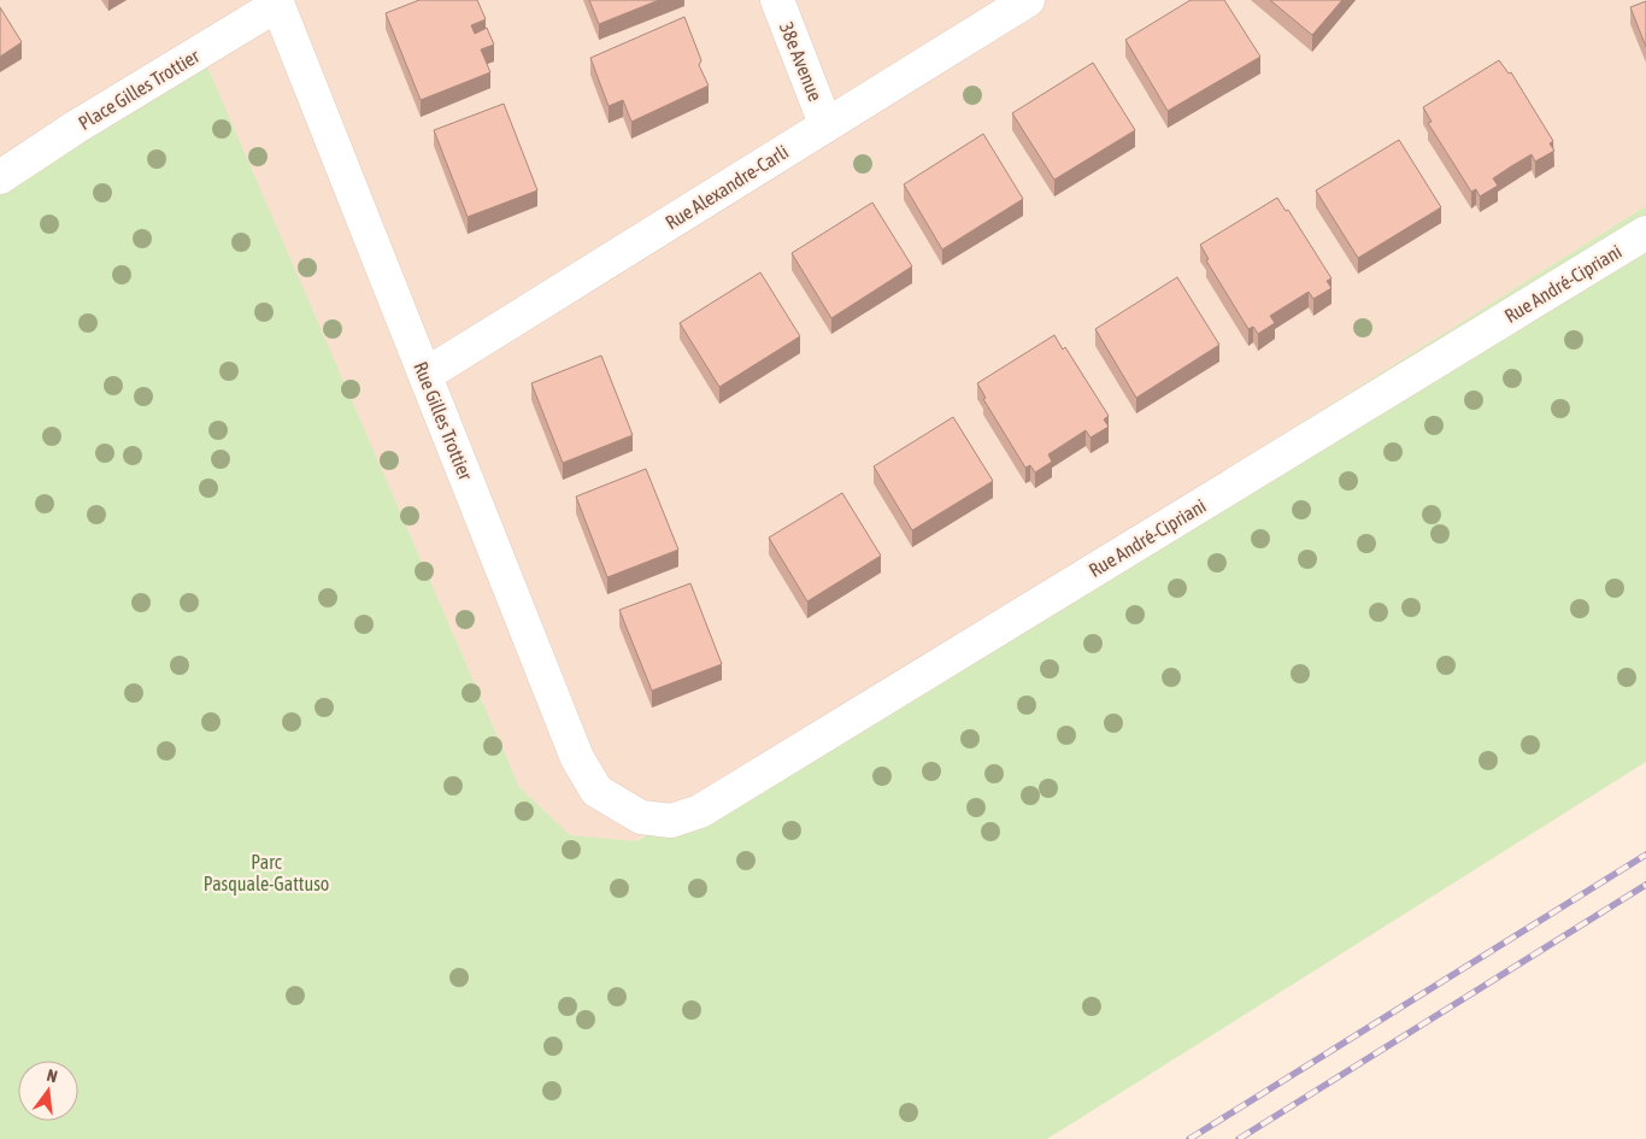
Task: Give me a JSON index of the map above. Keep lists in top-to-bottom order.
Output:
{
  "streets": {
    "street": [
      "38e Avenue",
      "Place Gilles Trottier",
      "Rue Alexandre-Carli",
      "Rue André-Cipriani",
      "Rue Gilles Trottier"
    ]
  },
  "crossings": [
    ["38e Avenue", "Rue Alexandre-Carli"],
    ["Place Gilles Trottier", "Rue Gilles Trottier"],
    ["Rue Alexandre-Carli", "Rue Gilles Trottier"],
    ["Rue André-Cipriani", "Rue Gilles Trottier"]
  ],
  "parks": ["Parc Pasquale-Gattuso"],
  "north": "top"
}
